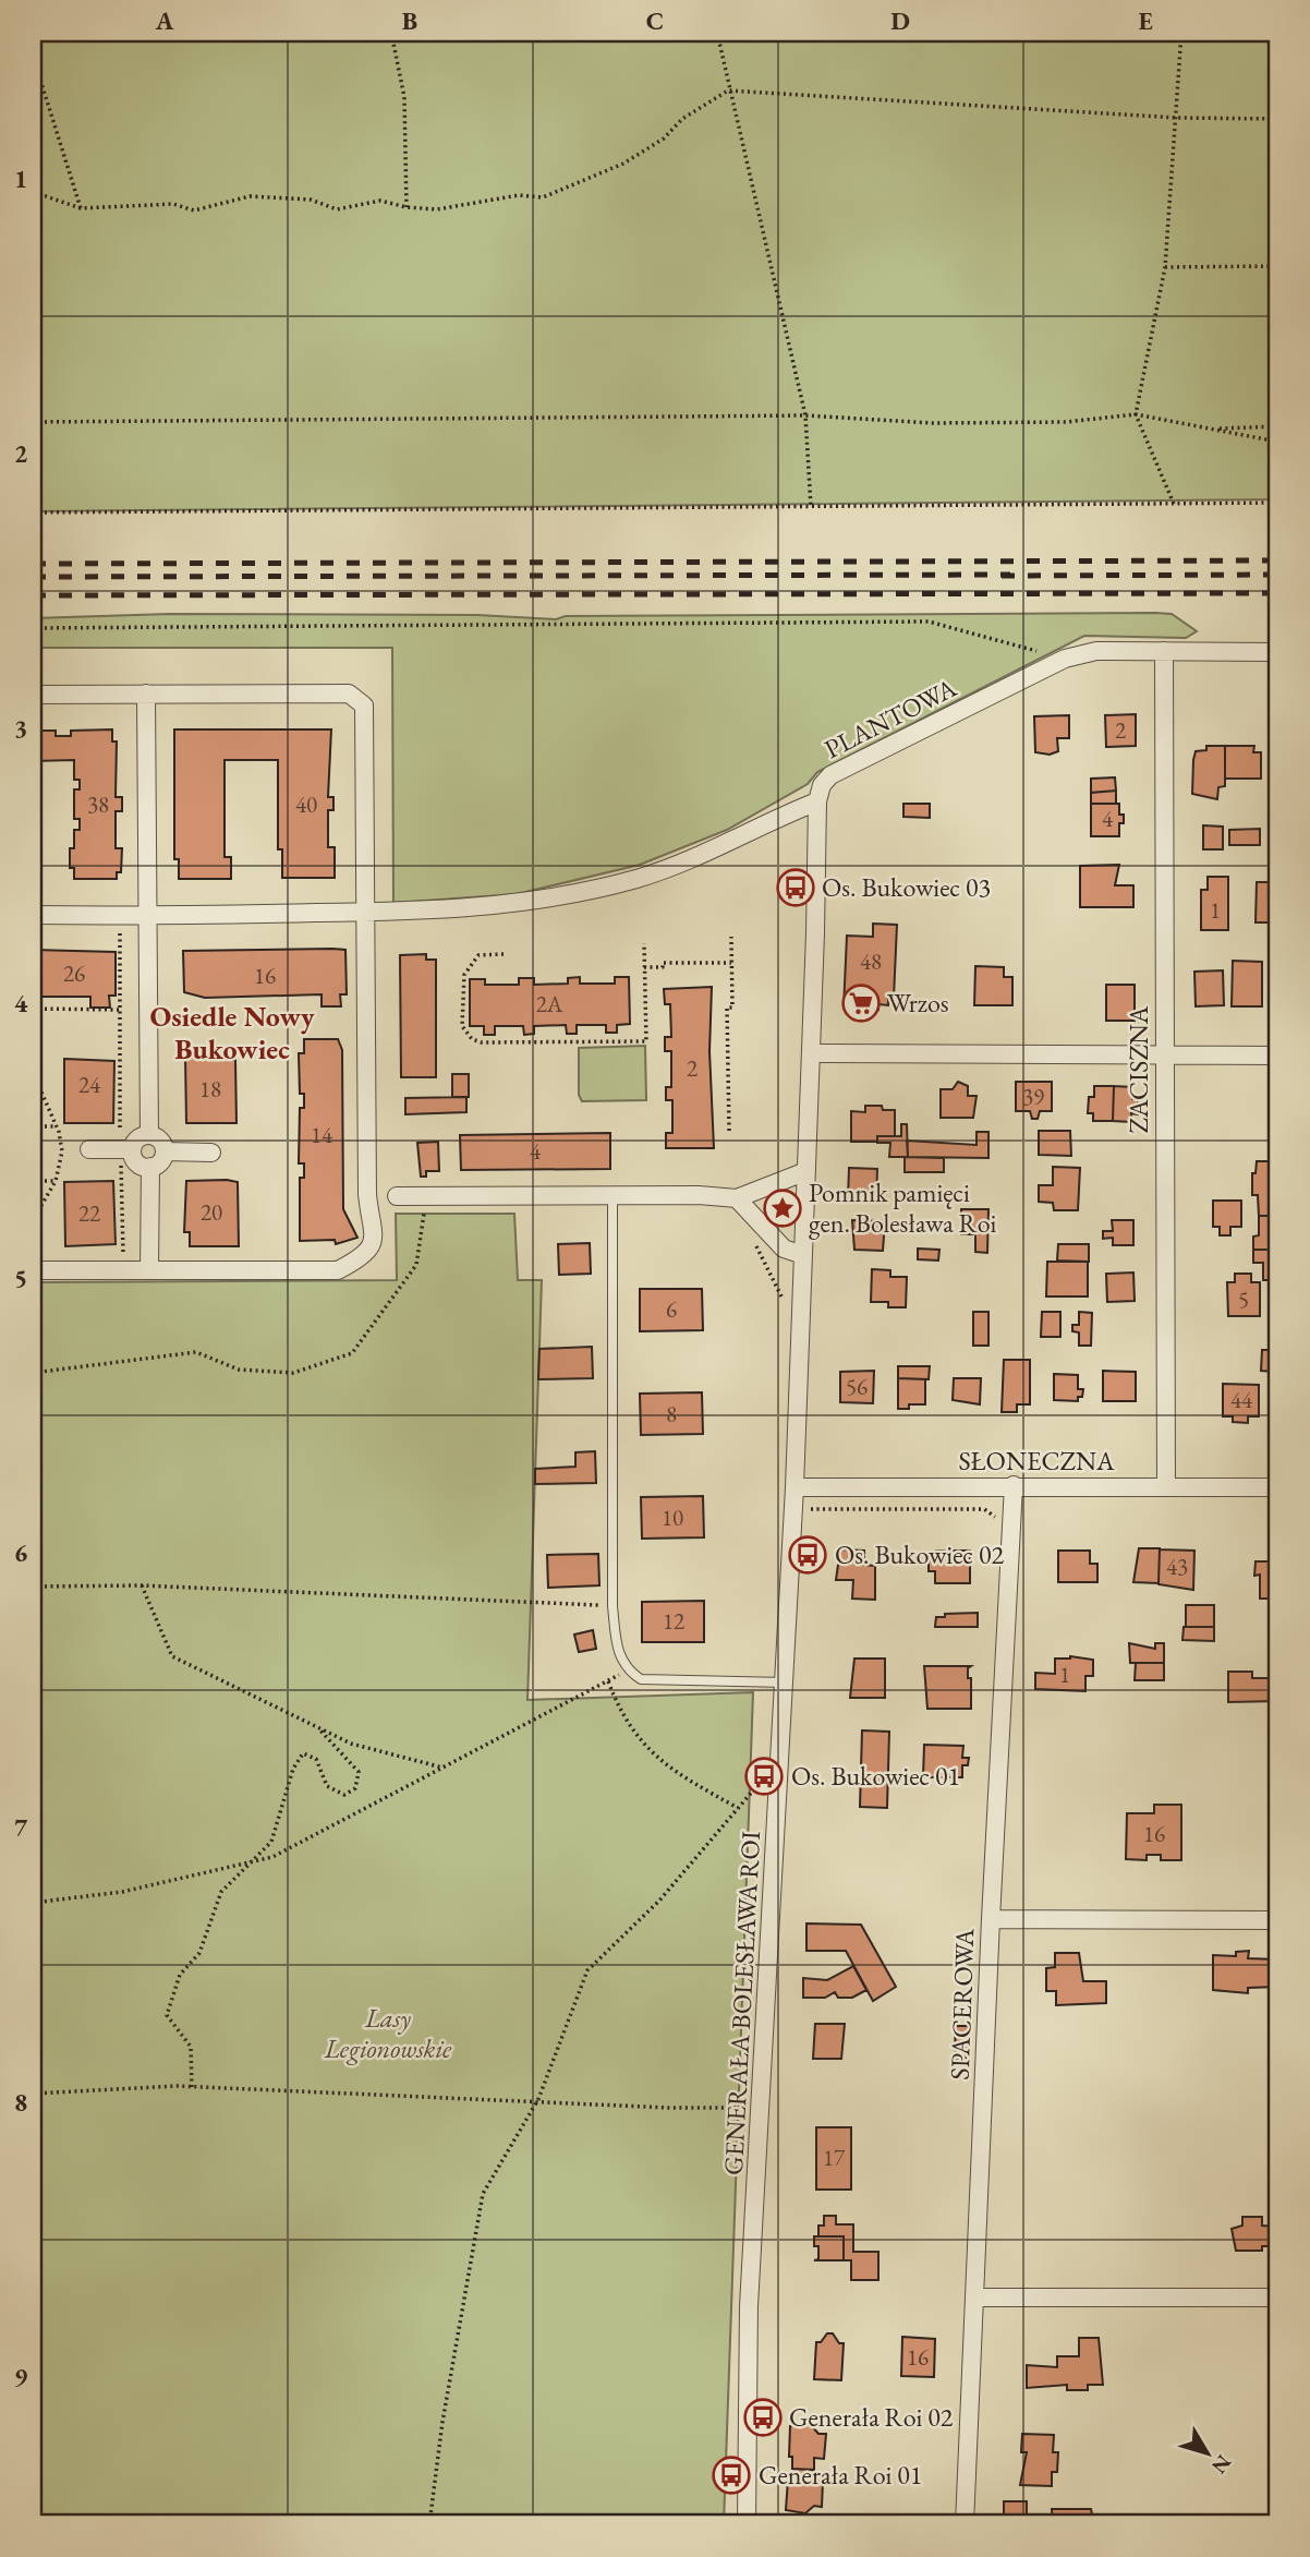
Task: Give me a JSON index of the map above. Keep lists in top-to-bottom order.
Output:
{
  "streets": {
    "street": [
      "PLANTOWA",
      "ZACISZNA",
      "SŁONECZNA",
      "GENERAŁA BOLESŁAWA ROI",
      "SPACEROWA"
    ]
  },
  "crossings": [
    ["PLANTOWA", "ZACISZNA"],
    ["PLANTOWA", "GENERAŁA BOLESŁAWA ROI"],
    ["ZACISZNA", "SŁONECZNA"],
    ["SŁONECZNA", "GENERAŁA BOLESŁAWA ROI"],
    ["SŁONECZNA", "SPACEROWA"]
  ],
  "districts": ["Osiedle Nowy Bukowiec"],
  "parks": ["Lasy Legionowskie"],
  "places": {
    "bus stop": [
      "Os. Bukowiec 03",
      "Os. Bukowiec 02",
      "Os. Bukowiec 01",
      "Generała Roi 02",
      "Generała Roi 01"
    ],
    "supermarket": ["Wrzos"],
    "place": ["Pomnik pamięci gen. Bolesława Roi"]
  },
  "house_numbers": [
    "2",
    "38",
    "40",
    "4",
    "1",
    "48",
    "26",
    "16",
    "2A",
    "2",
    "24",
    "18",
    "39",
    "14",
    "4",
    "20",
    "22",
    "5",
    "6",
    "56",
    "44",
    "8",
    "10",
    "43",
    "12",
    "1",
    "16",
    "17",
    "16"
  ],
  "north": "bottom right",
  "grid": {
    "columns": [
      "A",
      "B",
      "C",
      "D",
      "E"
    ],
    "rows": [
      "1",
      "2",
      "3",
      "4",
      "5",
      "6",
      "7",
      "8",
      "9"
    ]
  }
}
